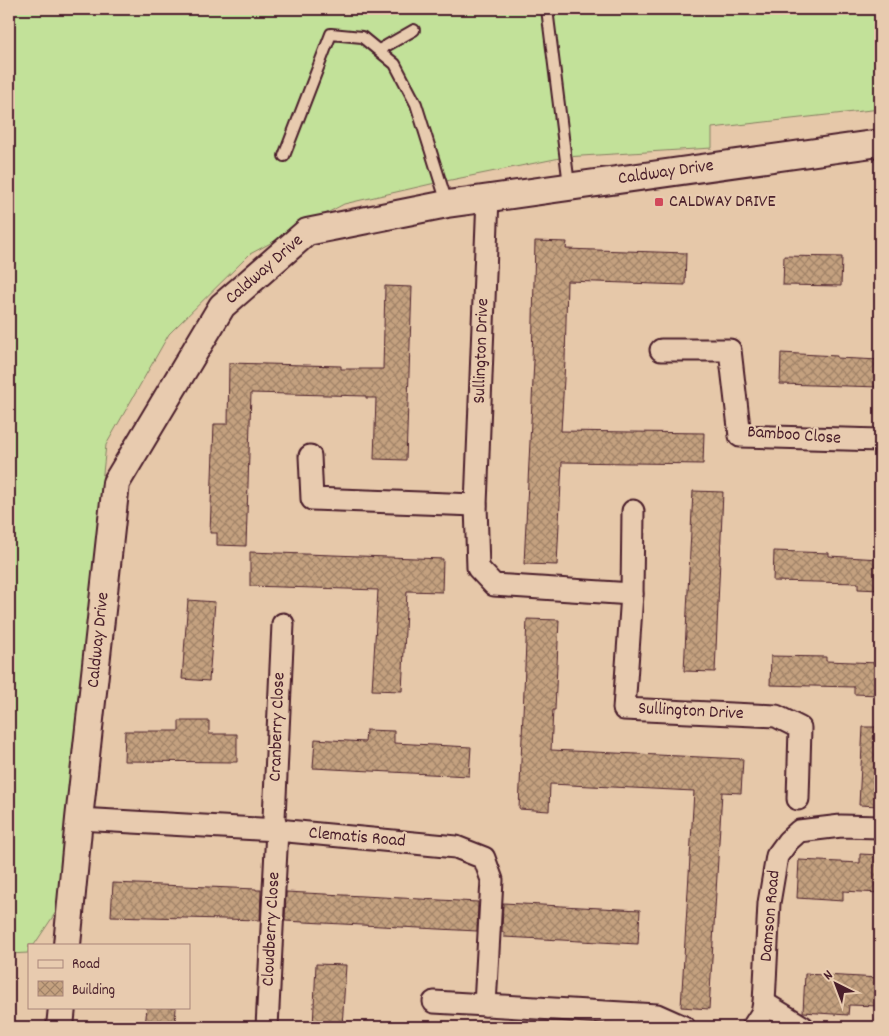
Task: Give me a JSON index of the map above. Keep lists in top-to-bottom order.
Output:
{
  "streets": {
    "street": [
      "Caldway Drive",
      "Sullington Drive",
      "Bamboo Close",
      "Cranberry Close",
      "Clematis Road",
      "Damson Road",
      "Cloudberry Close"
    ]
  },
  "crossings": [
    ["Caldway Drive", "Sullington Drive"],
    ["Caldway Drive", "Clematis Road"],
    ["Cranberry Close", "Clematis Road"],
    ["Cranberry Close", "Cloudberry Close"],
    ["Clematis Road", "Cloudberry Close"]
  ],
  "places": {
    "transit": ["CALDWAY DRIVE"]
  },
  "legend": ["Road", "Building"],
  "north": "top left"
}
